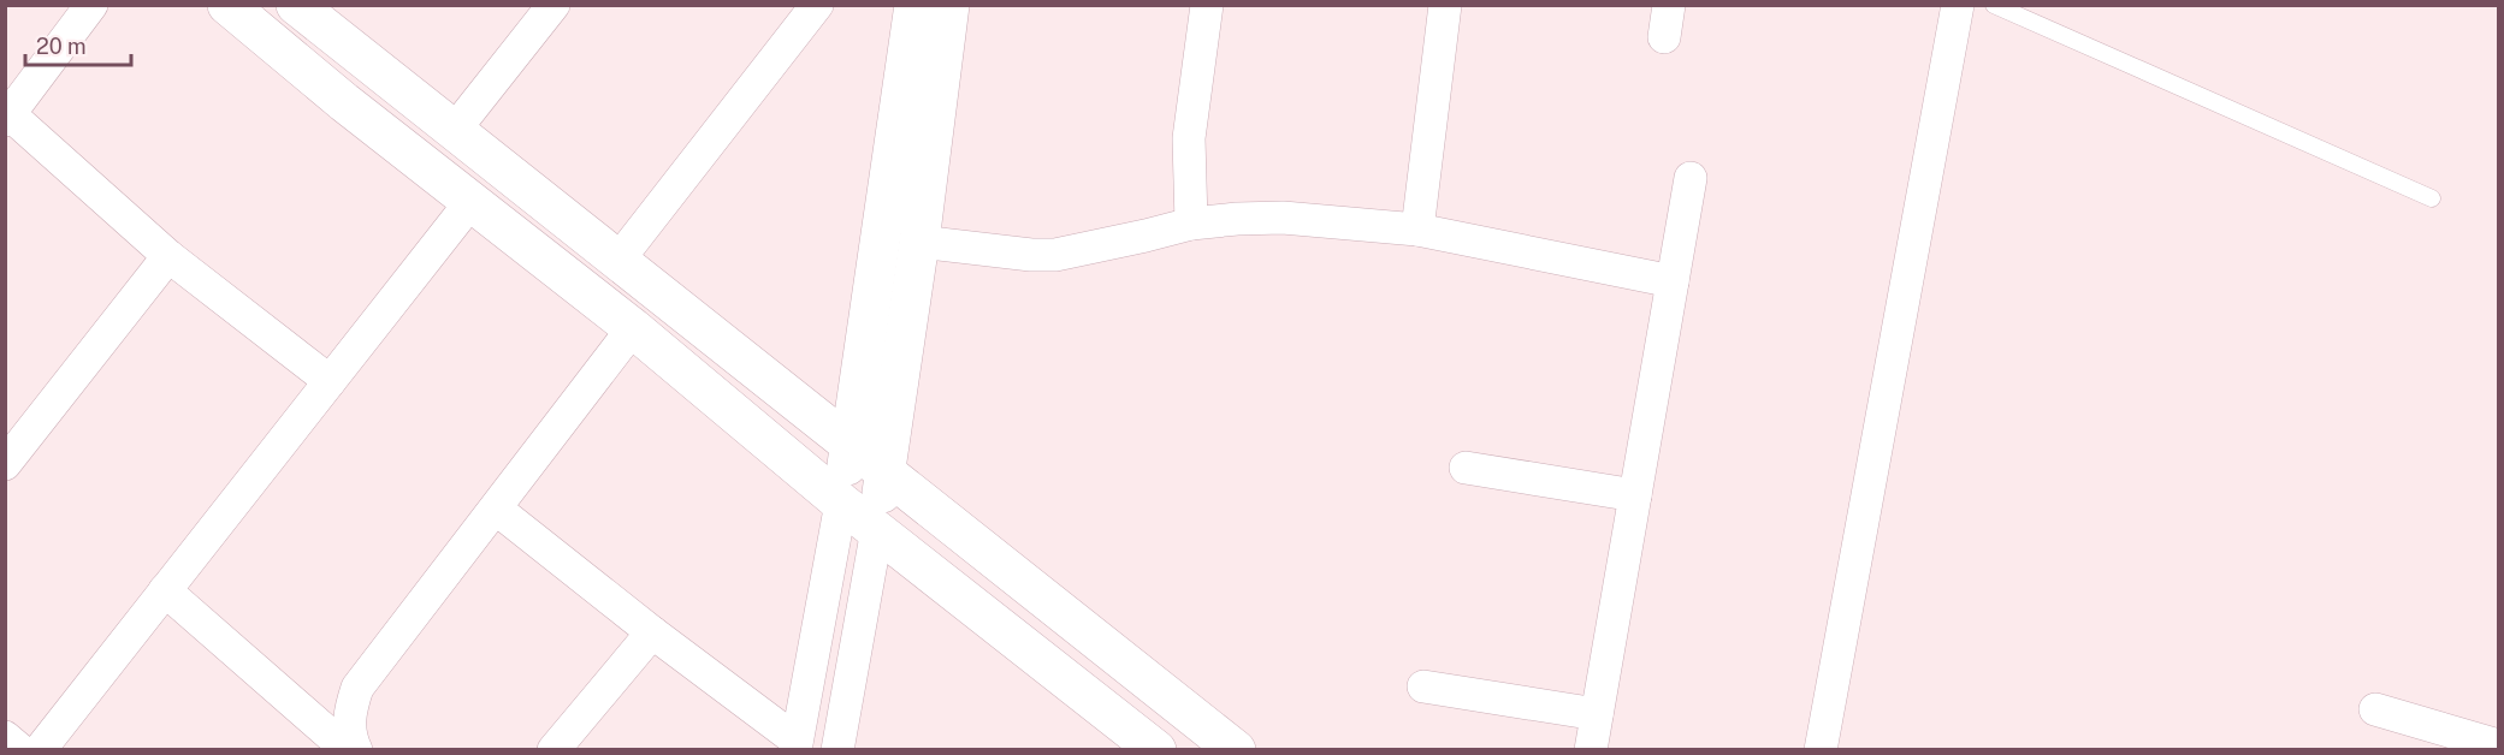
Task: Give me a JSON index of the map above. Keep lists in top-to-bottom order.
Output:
{
  "scale_bar": "20 m"
}
